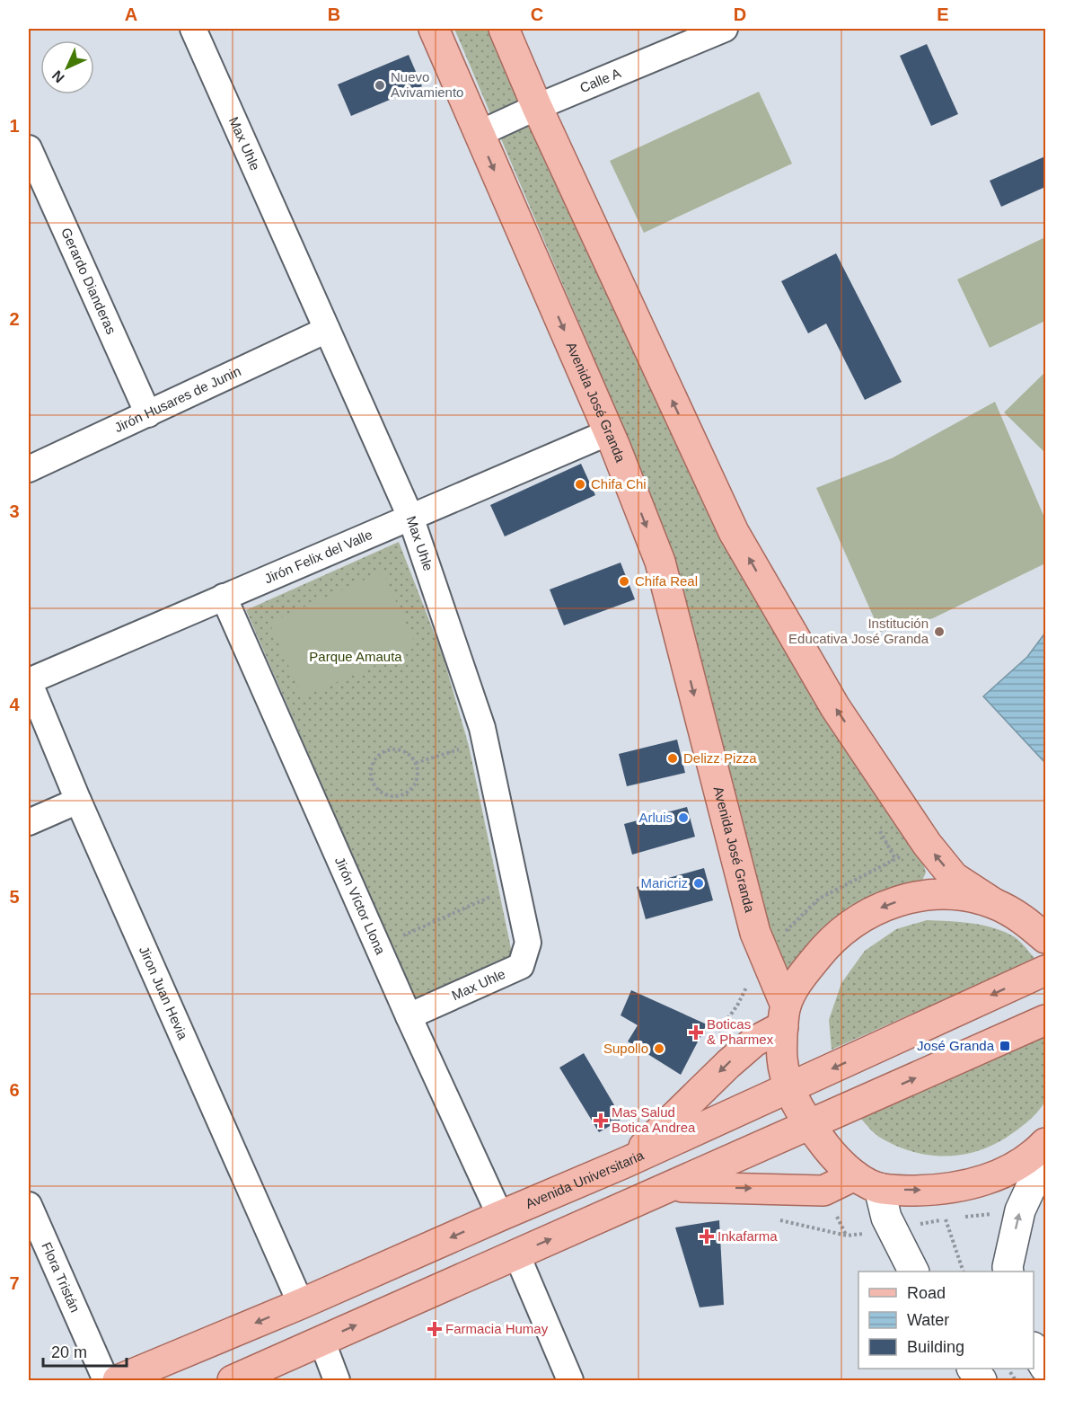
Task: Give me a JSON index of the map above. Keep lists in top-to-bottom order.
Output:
{
  "streets": {
    "main road": ["Avenida José Granda", "Avenida Universitaria"],
    "street": [
      "Calle A",
      "Max Uhle",
      "Gerardo Dianderas",
      "Jirón Husares de Junin",
      "Jirón Felix del Valle",
      "Jirón Víctor Llona",
      "Jiron Juan Hevia",
      "Flora Tristán"
    ]
  },
  "crossings": [
    ["Calle A", "Avenida José Granda"],
    ["Max Uhle", "Jirón Husares de Junin"],
    ["Max Uhle", "Jirón Felix del Valle"],
    ["Max Uhle", "Jirón Víctor Llona"],
    ["Gerardo Dianderas", "Jirón Husares de Junin"],
    ["Avenida José Granda", "Jirón Felix del Valle"],
    ["Jirón Felix del Valle", "Jirón Víctor Llona"],
    ["Jirón Felix del Valle", "Jiron Juan Hevia"],
    ["Jirón Víctor Llona", "Avenida Universitaria"],
    ["Jiron Juan Hevia", "Avenida Universitaria"]
  ],
  "parks": ["Parque Amauta"],
  "places": {
    "other": [
      "Nuevo Avivamiento",
      "Chifa Chi",
      "Chifa Real",
      "Institución Educativa José Granda",
      "Delizz Pizza",
      "Arluis",
      "Maricriz",
      "Supollo"
    ],
    "health": [
      "Boticas & Pharmex",
      "Mas Salud Botica Andrea",
      "Inkafarma",
      "Farmacia Humay"
    ],
    "transit": ["José Granda"]
  },
  "legend": ["Road", "Water", "Building"],
  "scale_bar": "20 m",
  "north": "bottom left",
  "grid": {
    "columns": [
      "A",
      "B",
      "C",
      "D",
      "E"
    ],
    "rows": [
      "1",
      "2",
      "3",
      "4",
      "5",
      "6",
      "7"
    ]
  }
}
